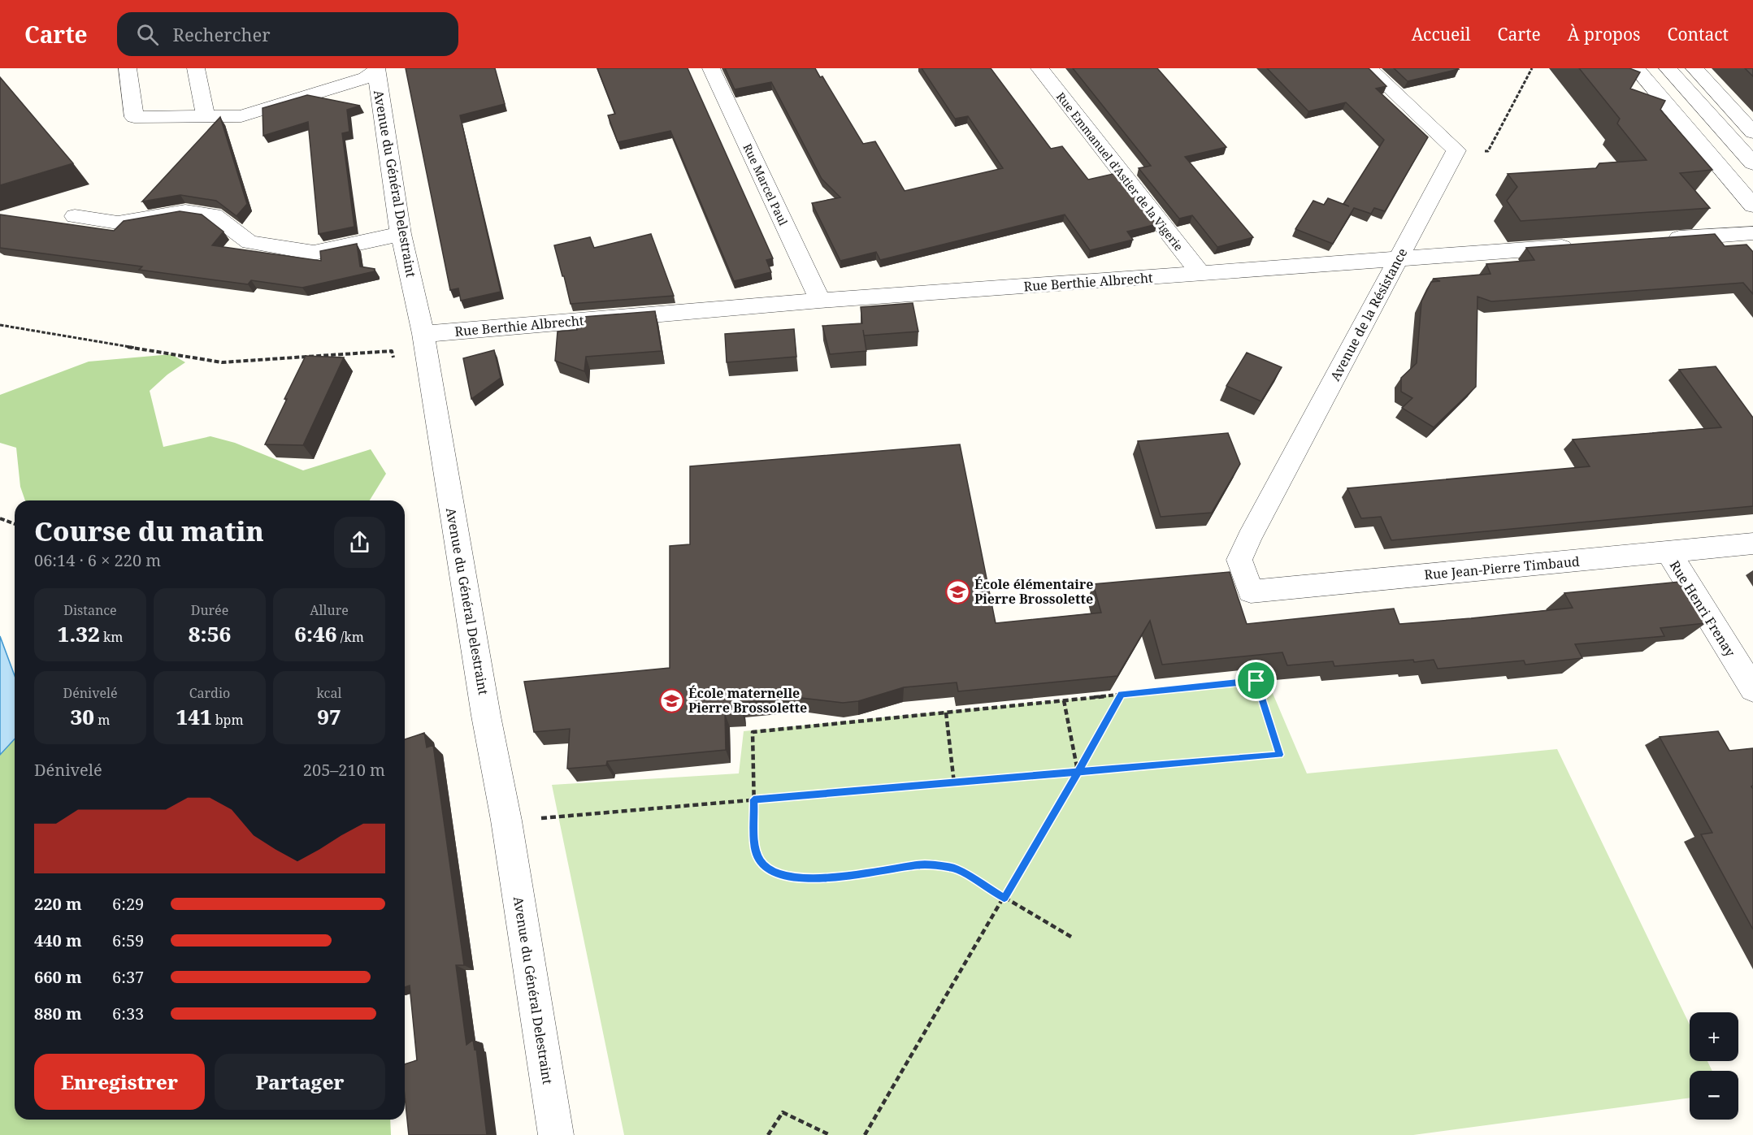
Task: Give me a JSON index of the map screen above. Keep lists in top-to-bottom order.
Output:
{
  "streets": {
    "street": [
      "Rue Emmanuel d'Astier de la Vigerie",
      "Avenue du Général Delestraint",
      "Rue Marcel Paul",
      "Rue Berthie Albrecht",
      "Avenue de la Résistance",
      "Rue Jean-Pierre Timbaud",
      "Rue Henri Frenay"
    ]
  },
  "crossings": [
    ["Rue Emmanuel d'Astier de la Vigerie", "Rue Berthie Albrecht"],
    ["Avenue du Général Delestraint", "Rue Berthie Albrecht"],
    ["Rue Marcel Paul", "Rue Berthie Albrecht"],
    ["Rue Berthie Albrecht", "Avenue de la Résistance"],
    ["Avenue de la Résistance", "Rue Jean-Pierre Timbaud"],
    ["Rue Jean-Pierre Timbaud", "Rue Henri Frenay"]
  ],
  "places": {
    "school or university": ["École élémentaire Pierre Brossolette", "École maternelle Pierre Brossolette"]
  },
  "page": {
    "header": "Carte",
    "search": "Rechercher",
    "nav": [
      "Accueil",
      "Carte",
      "À propos",
      "Contact"
    ],
    "heading": ["Course du matin", "06:14 · 6 × 220 m"],
    "stats": [
      ["Distance", "1.32 km"],
      ["Durée", "8:56"],
      ["Allure", "6:46 /km"],
      ["Dénivelé", "30 m"],
      ["Cardio", "141 bpm"],
      ["kcal", "97"]
    ],
    "chart": ["Dénivelé", "205–210 m"],
    "list": [
      {
        "name": "220 m",
        "note": "6:29"
      },
      {
        "name": "440 m",
        "note": "6:59"
      },
      {
        "name": "660 m",
        "note": "6:37"
      },
      {
        "name": "880 m",
        "note": "6:33"
      }
    ],
    "map_buttons": ["+", "−"],
    "buttons": ["Enregistrer", "Partager"]
  }
}
